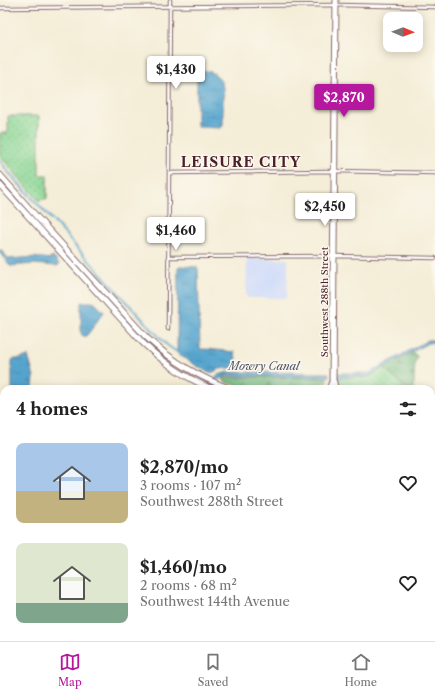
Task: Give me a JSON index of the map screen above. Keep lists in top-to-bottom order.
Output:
{
  "streets": {
    "main road": ["Southwest 288th Street"]
  },
  "districts": ["LEISURE CITY"],
  "water": ["Mowry Canal"],
  "north": "right",
  "page": {
    "price": [
      "$1,430",
      "$2,870",
      "$2,450",
      "$1,460"
    ],
    "heading": "4 homes",
    "list": [
      {
        "name": "$2,870/mo",
        "note": "3 rooms · 107 m² · Southwest 288th Street"
      },
      {
        "name": "$1,460/mo",
        "note": "2 rooms · 68 m² · Southwest 144th Avenue"
      }
    ],
    "tabs": ["Map", "Saved", "Home"]
  }
}
